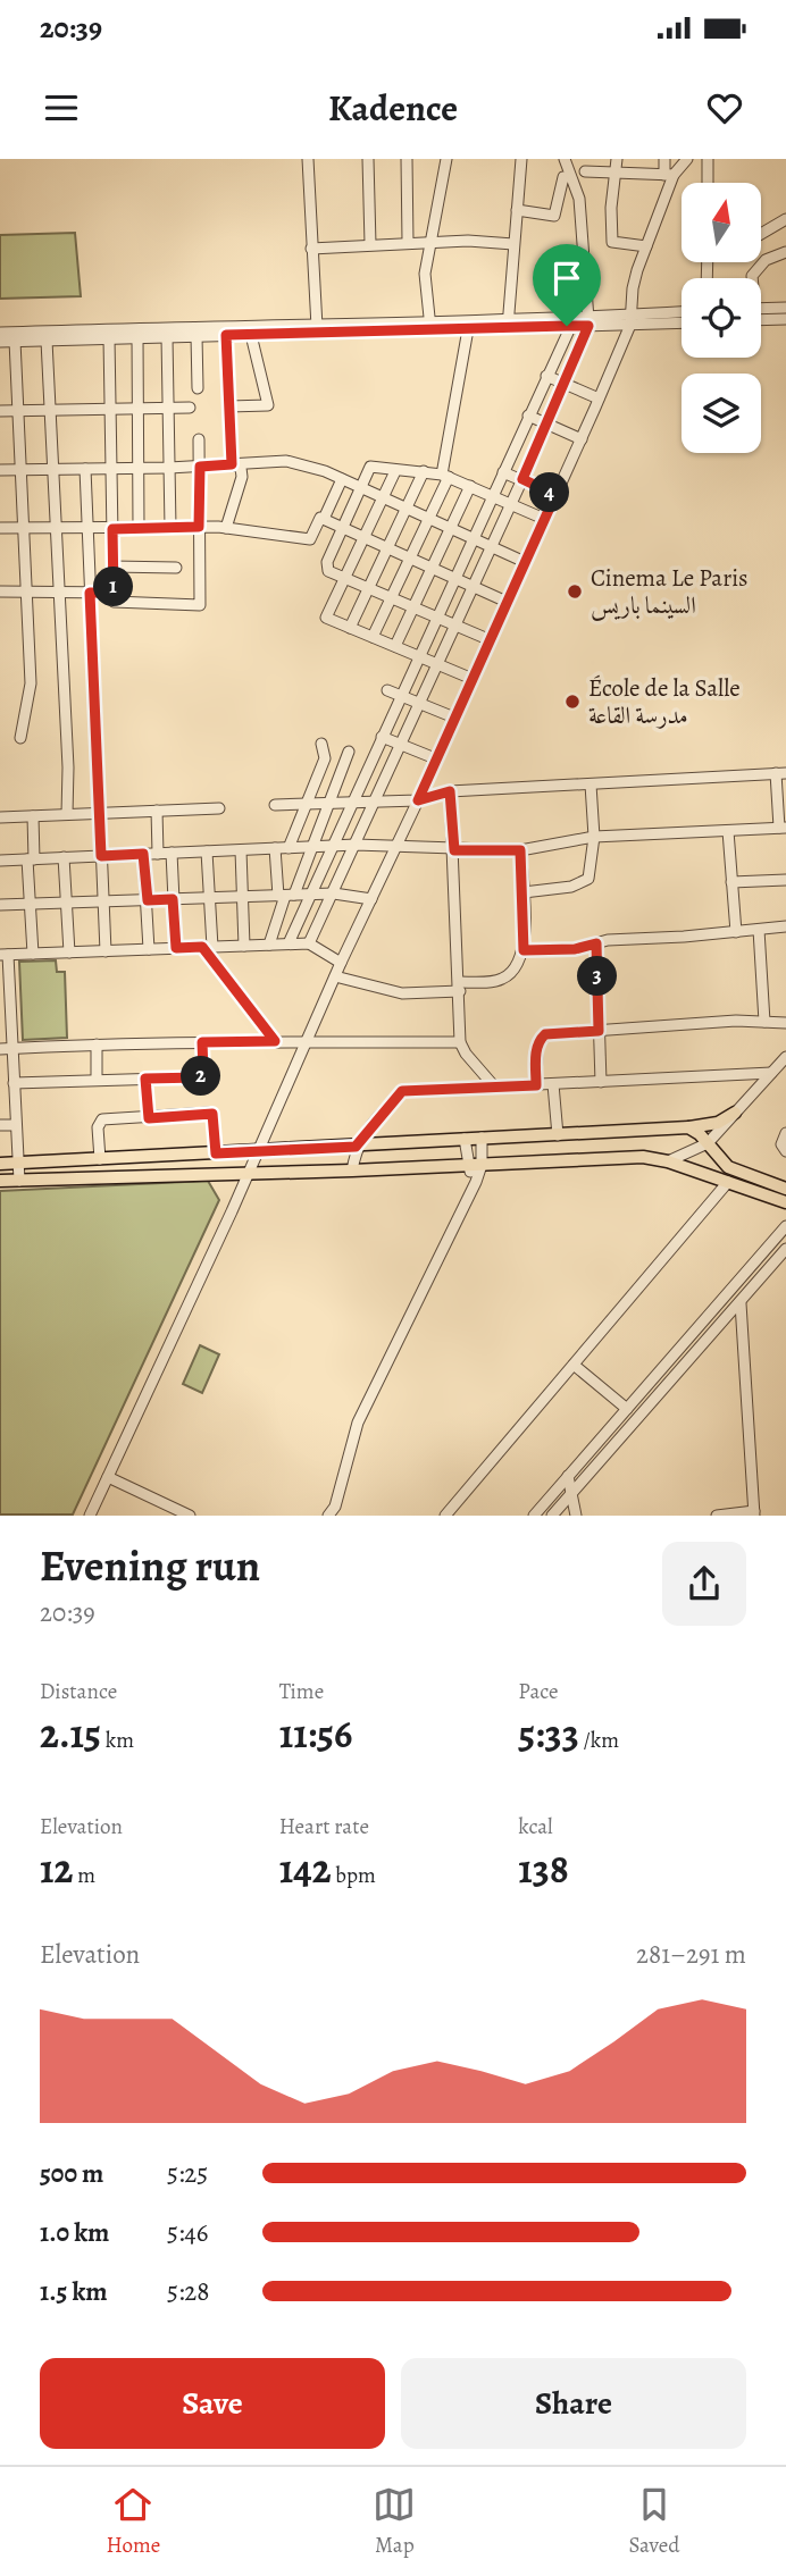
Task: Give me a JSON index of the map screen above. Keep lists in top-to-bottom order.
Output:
{
  "places": ["Cinema Le Paris السينما باريس", "École de la Salle مدرسة القاعة"],
  "north": "top",
  "page": {
    "status": "20:39",
    "header": "Kadence",
    "pins": [
      "4",
      "1",
      "3",
      "2"
    ],
    "heading": ["Evening run", "20:39"],
    "stats": [
      ["Distance", "2.15 km"],
      ["Time", "11:56"],
      ["Pace", "5:33 /km"],
      ["Elevation", "12 m"],
      ["Heart rate", "142 bpm"],
      ["kcal", "138"]
    ],
    "chart": ["Elevation", "281–291 m"],
    "list": [
      {
        "name": "500 m",
        "note": "5:25"
      },
      {
        "name": "1.0 km",
        "note": "5:46"
      },
      {
        "name": "1.5 km",
        "note": "5:28"
      }
    ],
    "buttons": ["Save", "Share"],
    "tabs": ["Home", "Map", "Saved"]
  }
}
